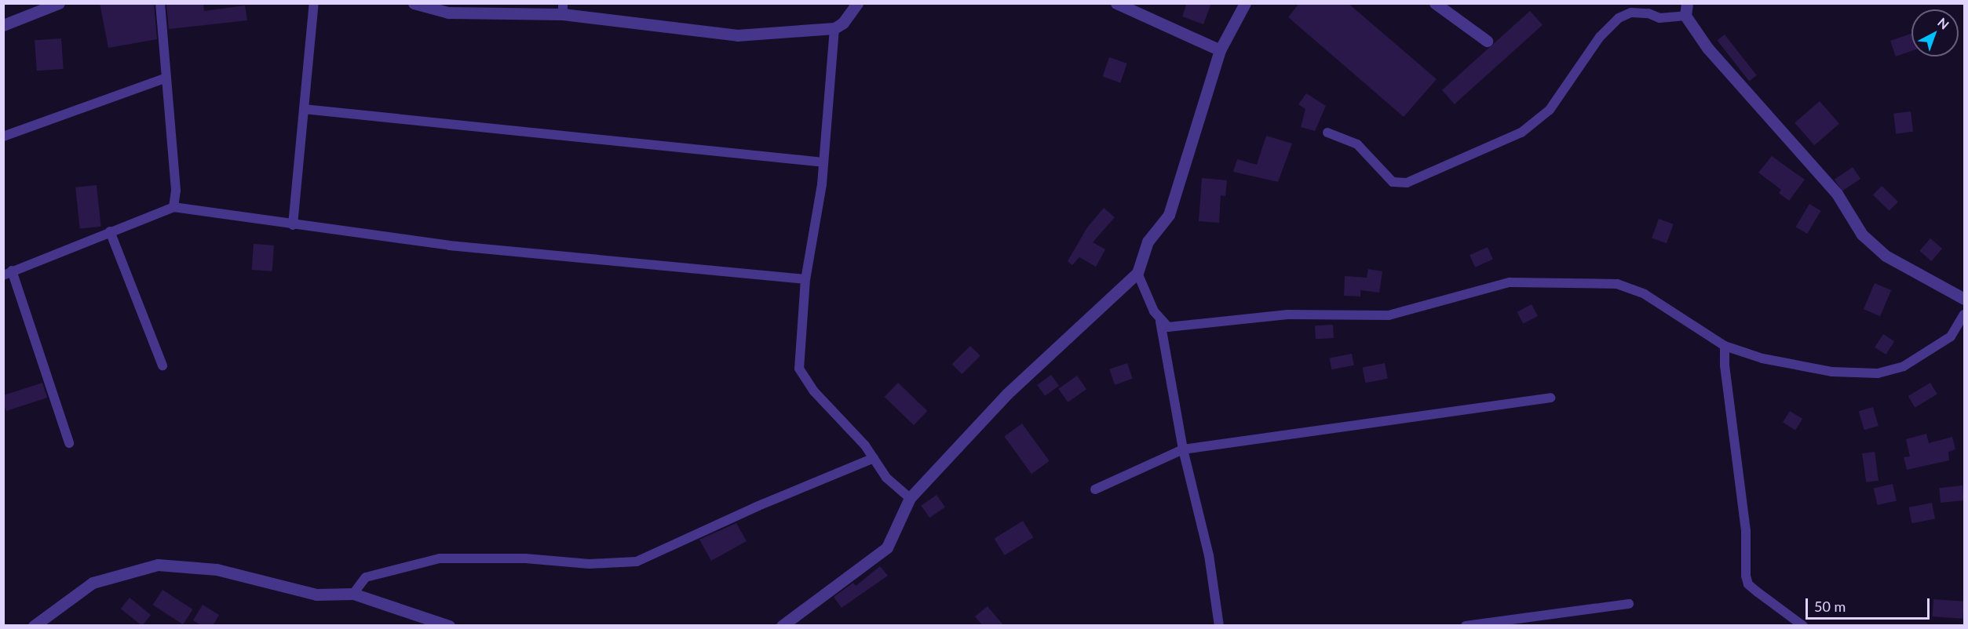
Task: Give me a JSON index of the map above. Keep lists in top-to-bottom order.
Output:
{
  "scale_bar": "50 m",
  "north": "top right"
}
